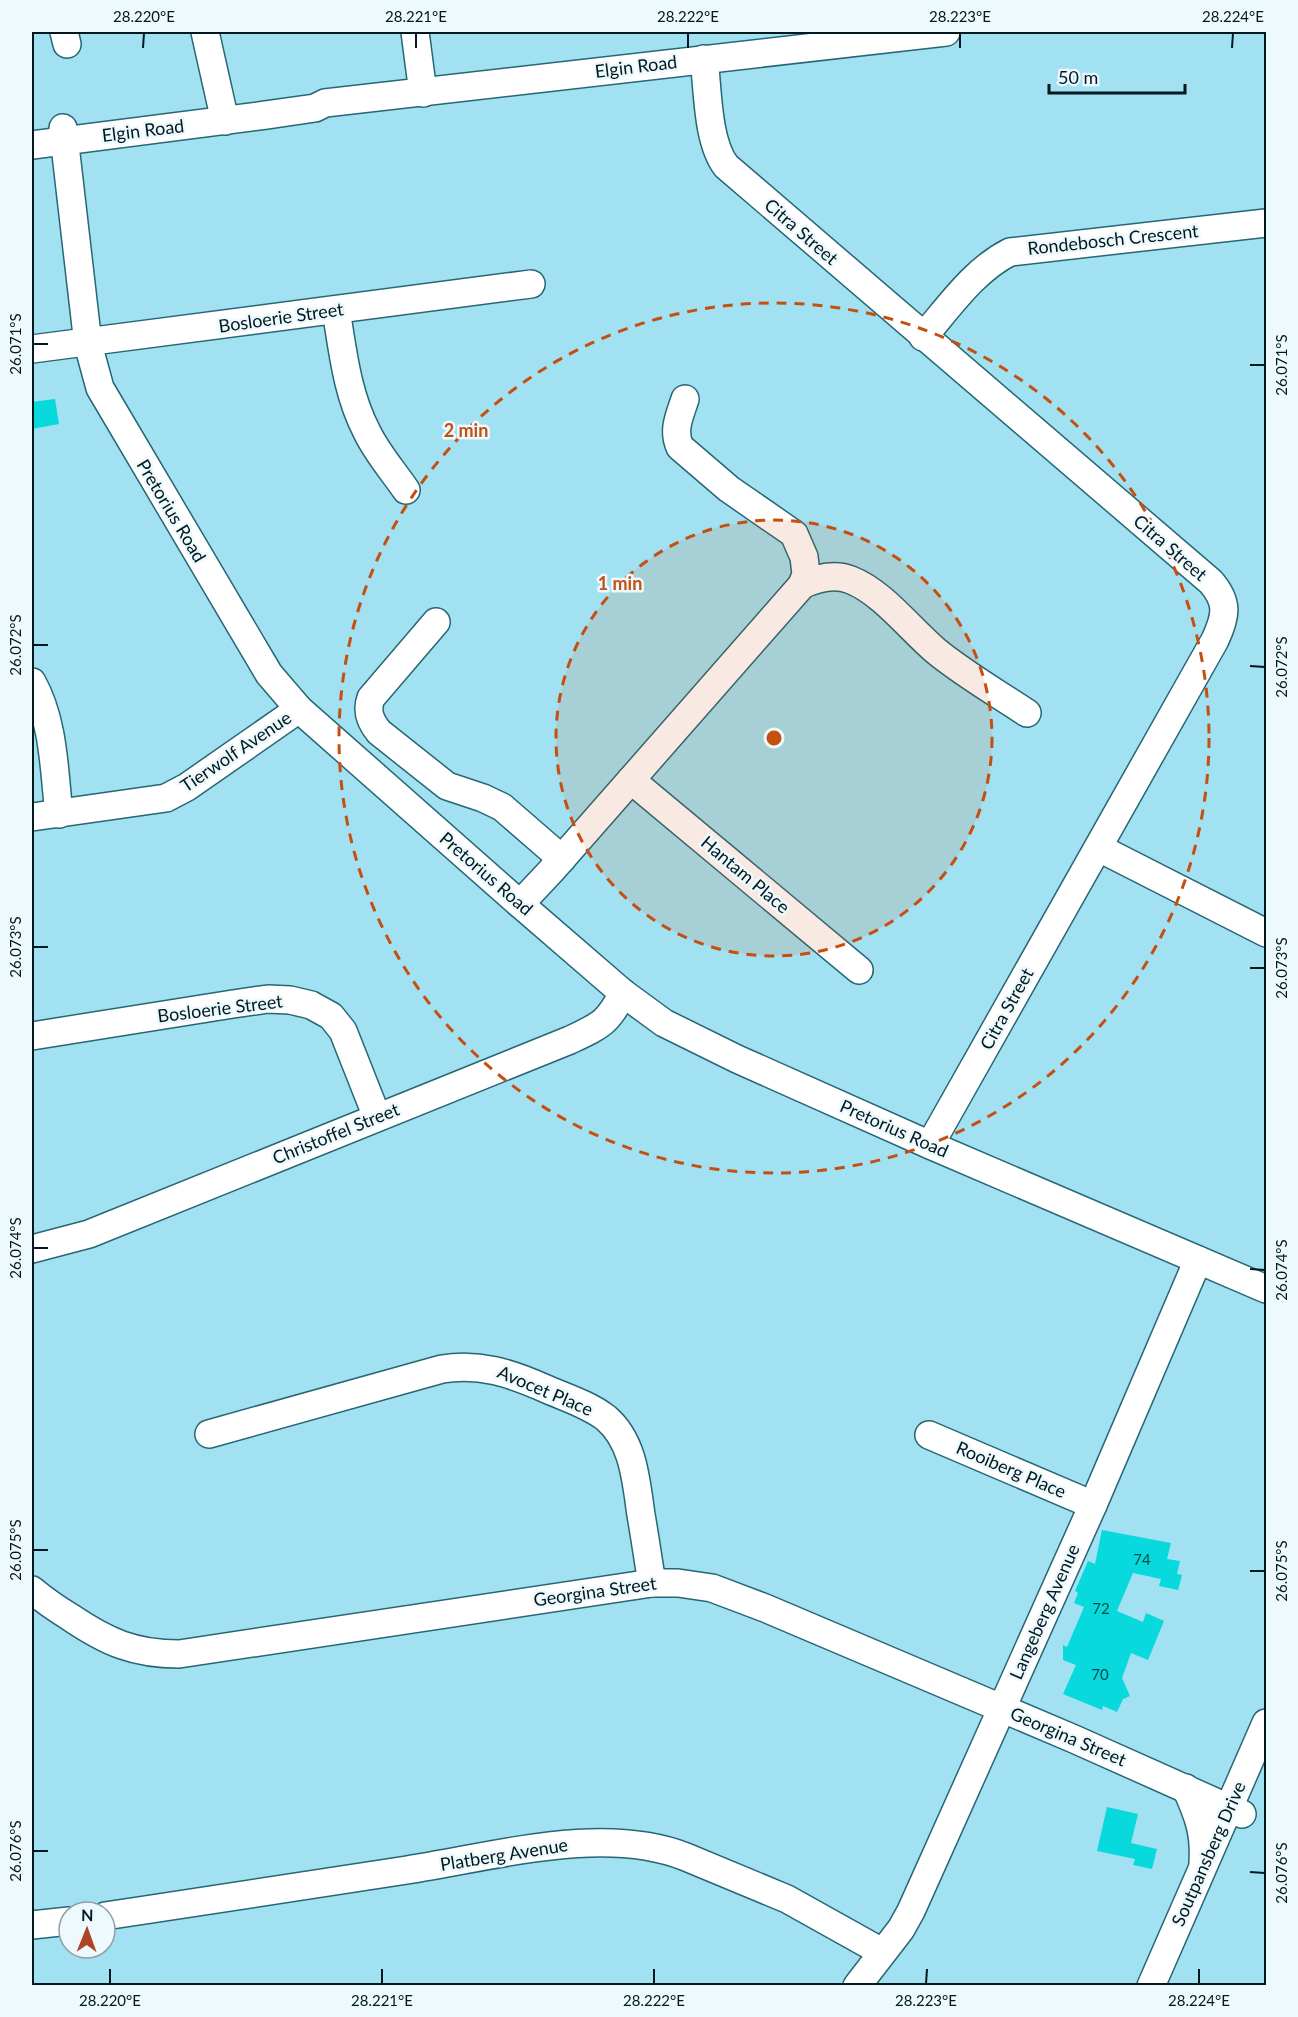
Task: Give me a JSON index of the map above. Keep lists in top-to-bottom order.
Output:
{
  "streets": {
    "street": [
      "Elgin Road",
      "Citra Street",
      "Rondebosch Crescent",
      "Bosloerie Street",
      "Pretorius Road",
      "Tierwolf Avenue",
      "Hantam Place",
      "Christoffel Street",
      "Avocet Place",
      "Rooiberg Place",
      "Georgina Street",
      "Langeberg Avenue",
      "Soutpansberg Drive",
      "Platberg Avenue"
    ]
  },
  "crossings": [
    ["Elgin Road", "Citra Street"],
    ["Elgin Road", "Pretorius Road"],
    ["Citra Street", "Rondebosch Crescent"],
    ["Citra Street", "Pretorius Road"],
    ["Bosloerie Street", "Pretorius Road"],
    ["Bosloerie Street", "Christoffel Street"],
    ["Pretorius Road", "Tierwolf Avenue"],
    ["Pretorius Road", "Christoffel Street"],
    ["Pretorius Road", "Langeberg Avenue"],
    ["Avocet Place", "Georgina Street"],
    ["Rooiberg Place", "Langeberg Avenue"],
    ["Georgina Street", "Langeberg Avenue"],
    ["Georgina Street", "Soutpansberg Drive"],
    ["Langeberg Avenue", "Platberg Avenue"]
  ],
  "house_numbers": ["74", "72", "70"],
  "scale_bar": "50 m",
  "north": "top",
  "coordinates": [
    "28.220°E",
    "28.221°E",
    "28.222°E",
    "28.223°E",
    "28.224°E",
    "26.071°S",
    "26.072°S",
    "26.073°S",
    "26.074°S",
    "26.075°S",
    "26.076°S"
  ],
  "rings": ["2 min", "1 min"]
}
